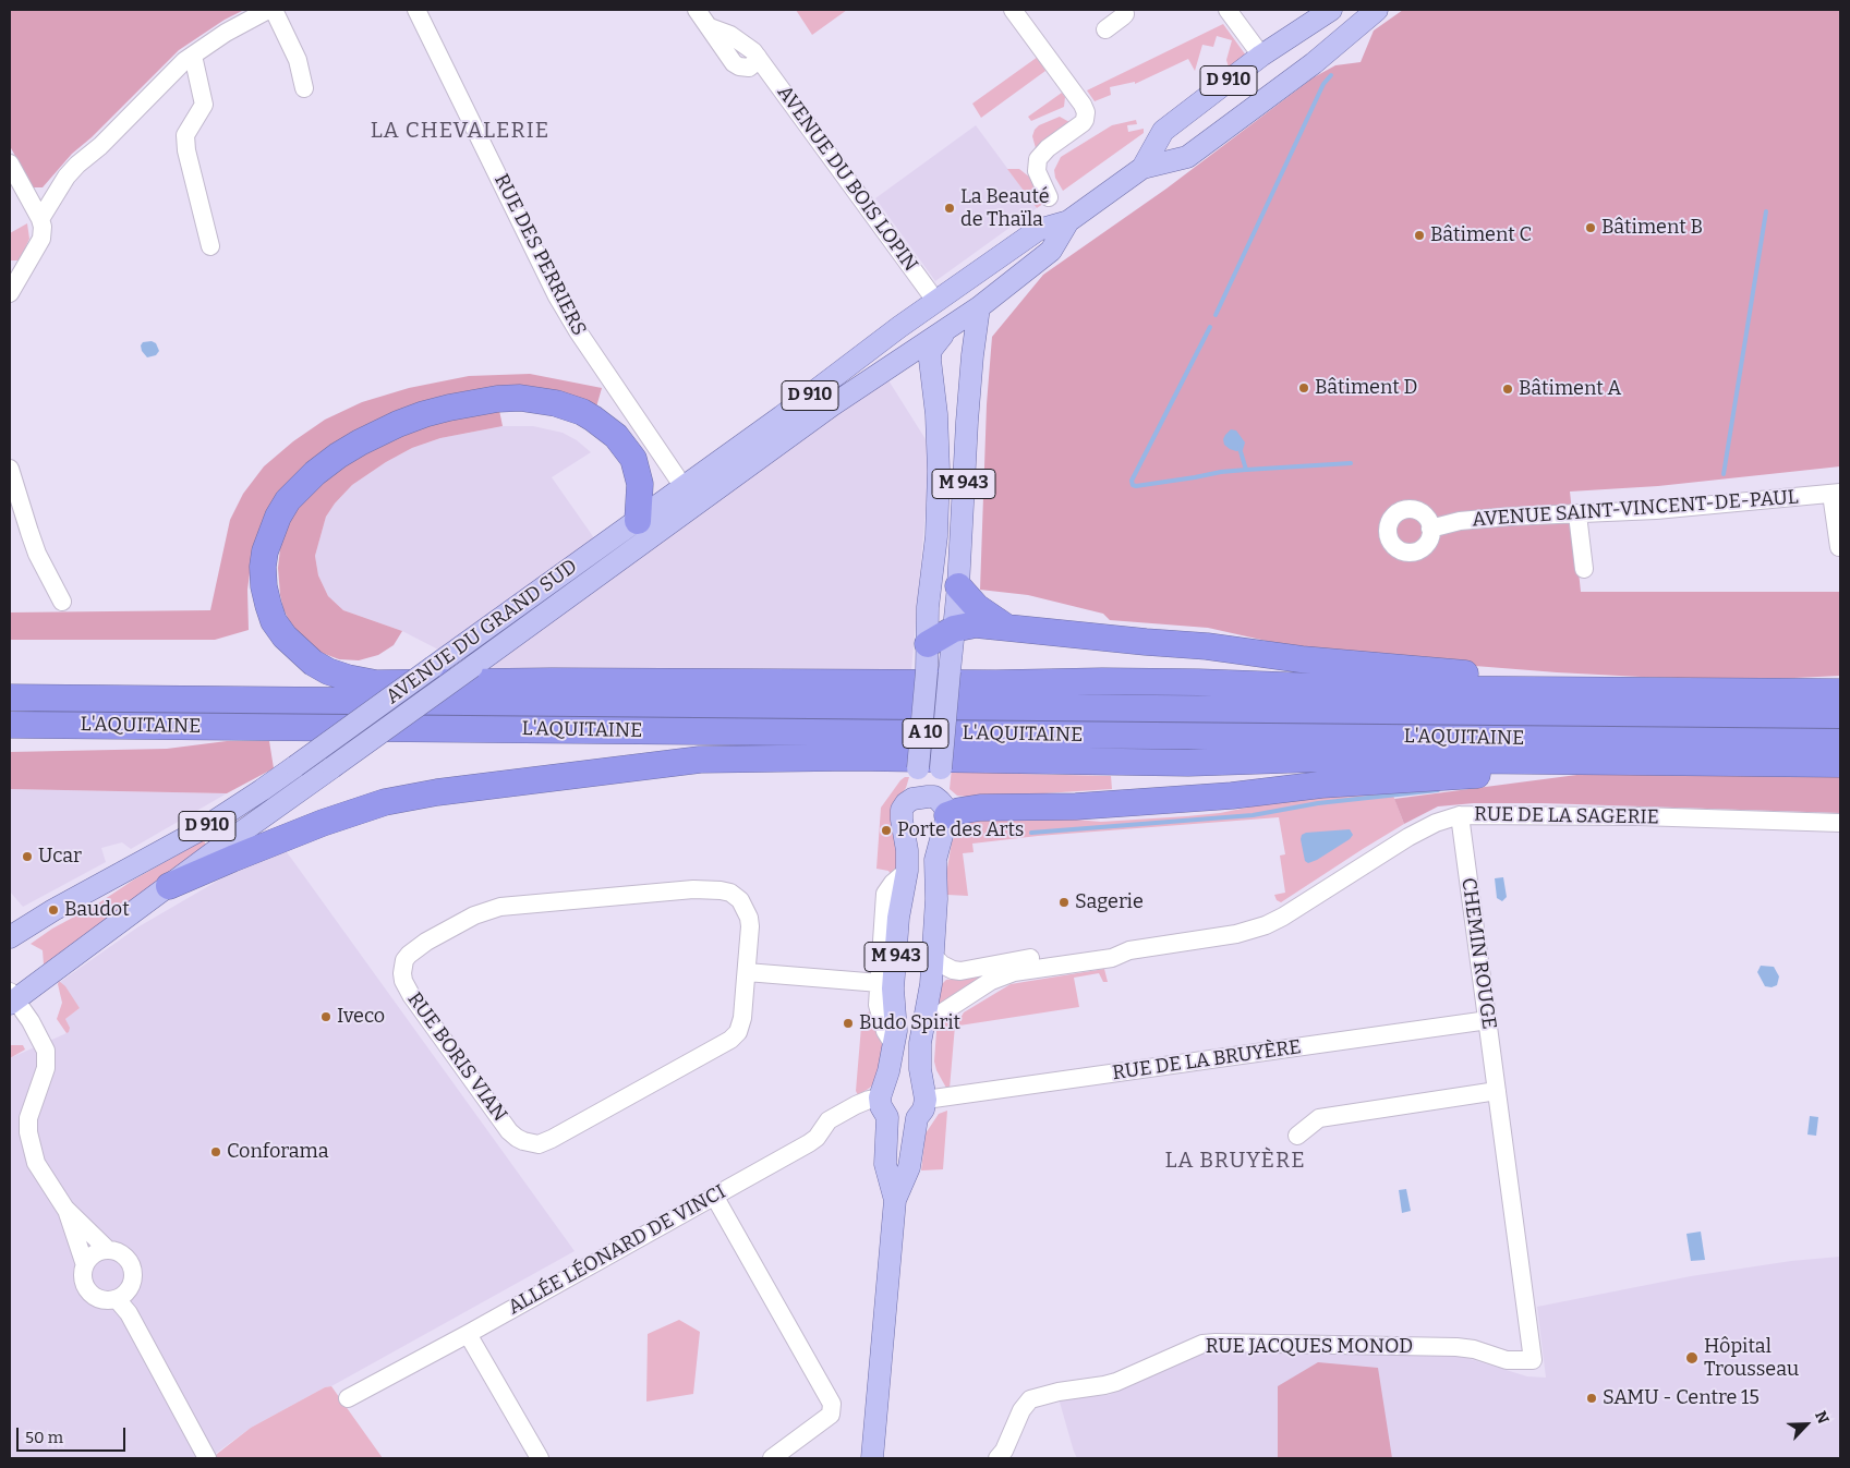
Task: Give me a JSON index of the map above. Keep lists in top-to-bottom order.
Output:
{
  "streets": {
    "highway": ["L'AQUITAINE", "A 10"],
    "main road": ["D 910", "M 943", "AVENUE DU GRAND SUD"],
    "street": [
      "AVENUE DU BOIS LOPIN",
      "RUE DES PERRIERS",
      "AVENUE SAINT-VINCENT-DE-PAUL",
      "RUE DE LA SAGERIE",
      "CHEMIN ROUGE",
      "RUE BORIS VIAN",
      "RUE DE LA BRUYÈRE",
      "ALLÉE LÉONARD DE VINCI",
      "RUE JACQUES MONOD"
    ]
  },
  "crossings": [
    ["D 910", "AVENUE DU BOIS LOPIN"],
    ["D 910", "M 943"],
    ["D 910", "AVENUE DU GRAND SUD"],
    ["AVENUE DU BOIS LOPIN", "AVENUE DU GRAND SUD"],
    ["RUE DES PERRIERS", "AVENUE DU GRAND SUD"],
    ["M 943", "RUE DE LA SAGERIE"],
    ["M 943", "RUE DE LA BRUYÈRE"],
    ["M 943", "ALLÉE LÉONARD DE VINCI"],
    ["RUE DE LA SAGERIE", "CHEMIN ROUGE"],
    ["CHEMIN ROUGE", "RUE DE LA BRUYÈRE"],
    ["CHEMIN ROUGE", "RUE JACQUES MONOD"]
  ],
  "districts": ["LA CHEVALERIE", "LA BRUYÈRE"],
  "places": [
    "La Beauté de Thaïla",
    "Bâtiment B",
    "Bâtiment C",
    "Bâtiment D",
    "Bâtiment A",
    "Porte des Arts",
    "Ucar",
    "Sagerie",
    "Baudot",
    "Iveco",
    "Budo Spirit",
    "Conforama",
    "Hôpital Trousseau",
    "SAMU - Centre 15"
  ],
  "scale_bar": "50 m",
  "north": "top right"
}
